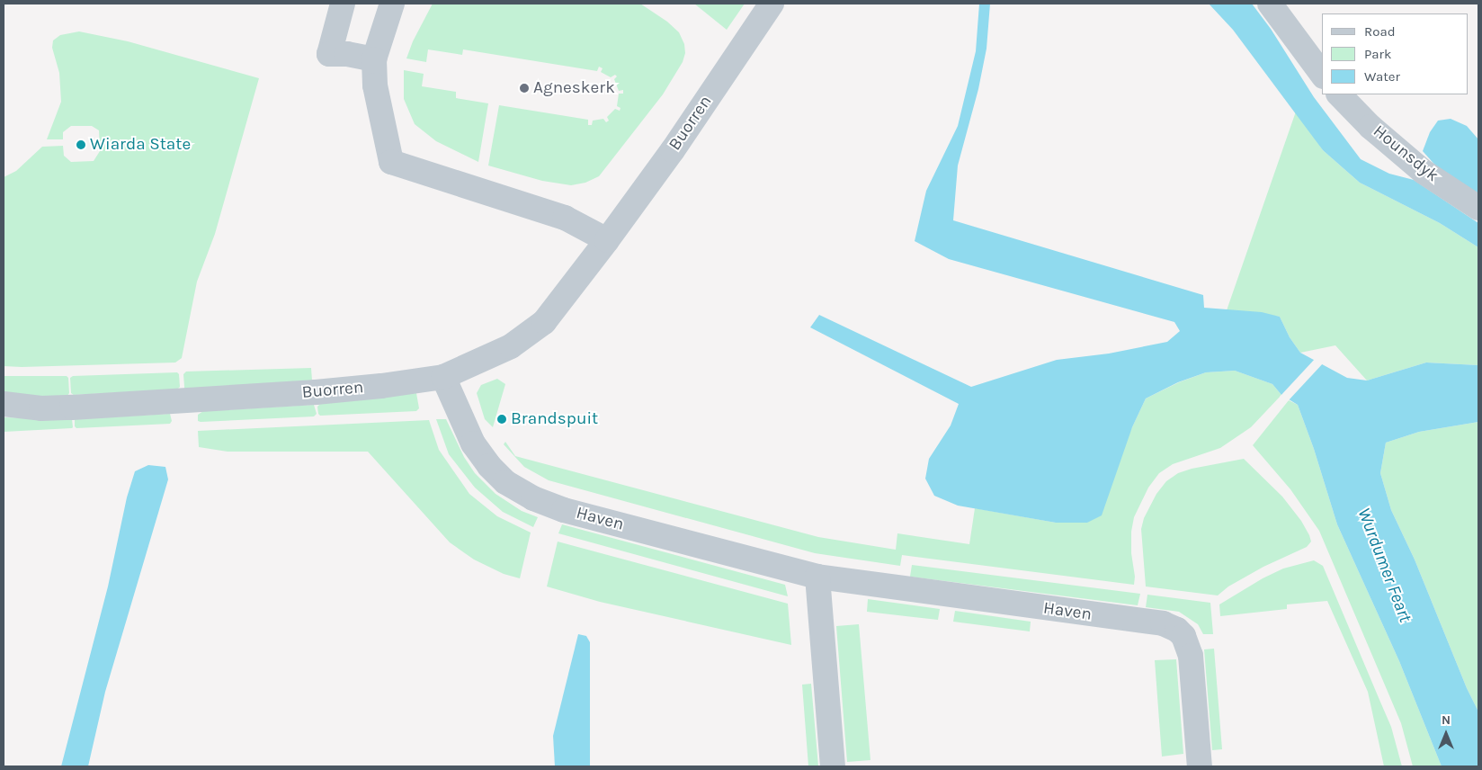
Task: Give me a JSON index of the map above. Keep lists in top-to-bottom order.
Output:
{
  "streets": {
    "street": ["Buorren", "Hounsdyk", "Haven"]
  },
  "crossings": [
    ["Buorren", "Haven"]
  ],
  "water": ["Wurdumer Feart"],
  "places": ["Agneskerk", "Wiarda State", "Brandspuit"],
  "legend": ["Road", "Park", "Water"],
  "north": "top"
}
